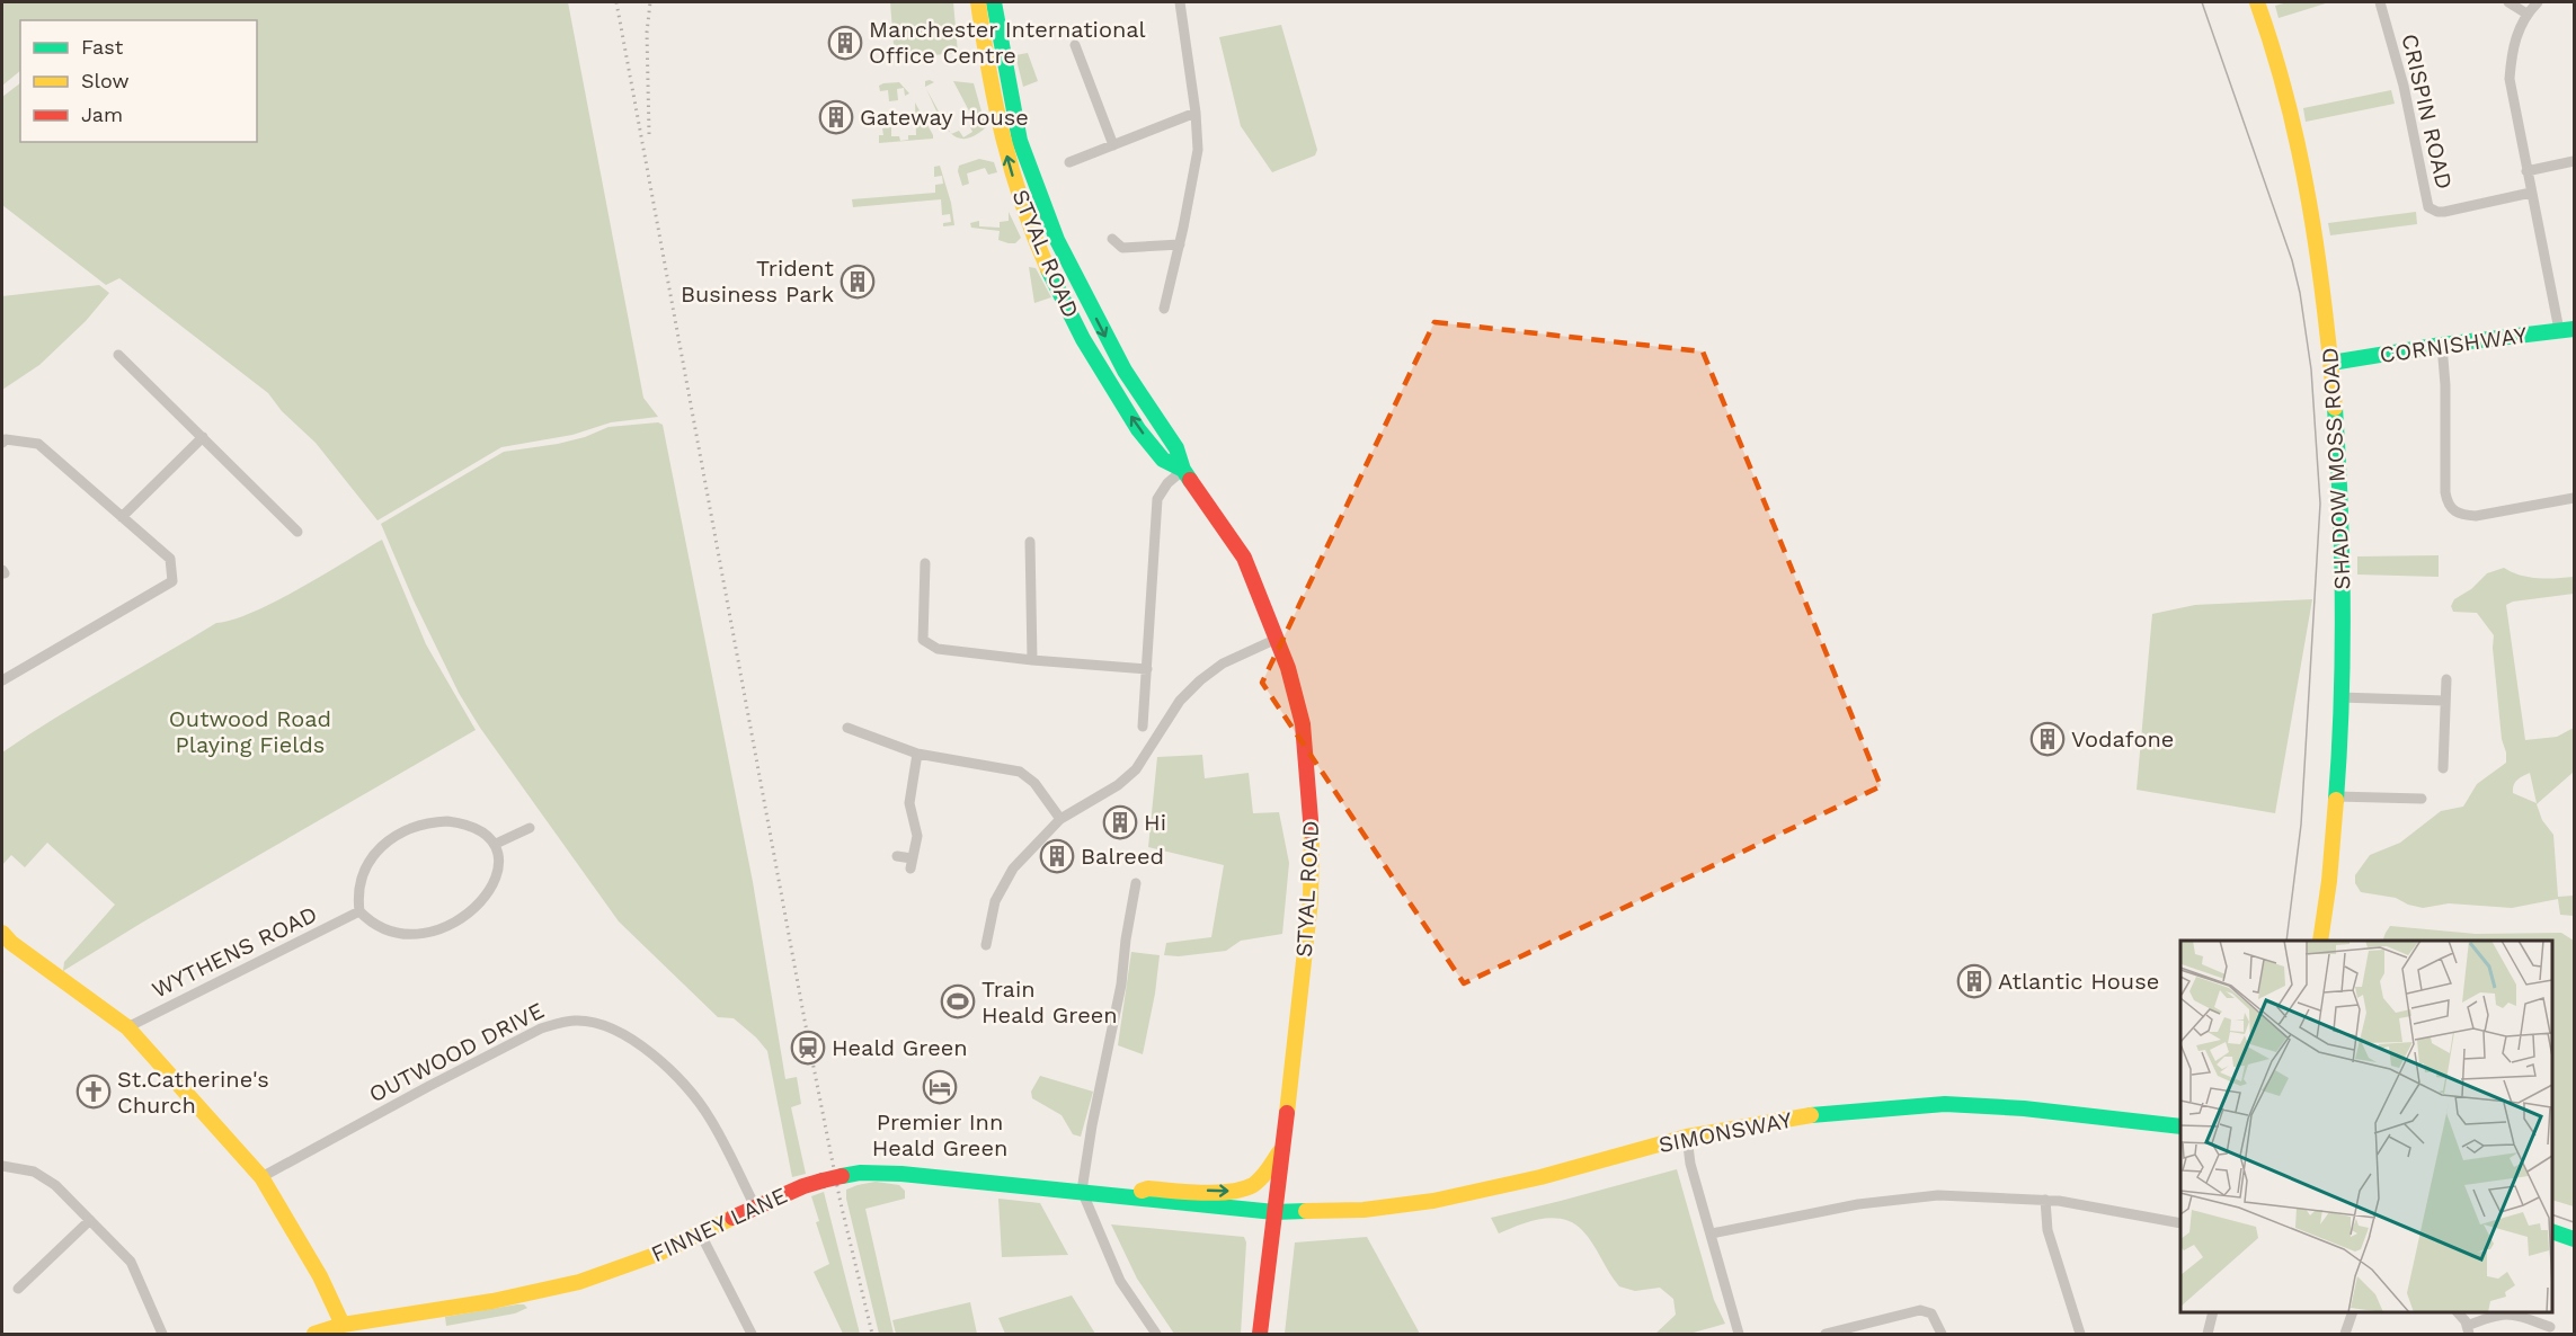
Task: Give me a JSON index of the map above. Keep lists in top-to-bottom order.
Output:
{
  "streets": {
    "street": [
      "CRISPIN ROAD",
      "STYAL ROAD",
      "CORNISHWAY",
      "SHADOW MOSS ROAD",
      "WYTHENS ROAD",
      "OUTWOOD DRIVE",
      "SIMONSWAY",
      "FINNEY LANE"
    ]
  },
  "crossings": [
    ["STYAL ROAD", "SIMONSWAY"],
    ["STYAL ROAD", "FINNEY LANE"],
    ["CORNISHWAY", "SHADOW MOSS ROAD"],
    ["OUTWOOD DRIVE", "FINNEY LANE"],
    ["SIMONSWAY", "FINNEY LANE"]
  ],
  "parks": ["Outwood Road Playing Fields"],
  "places": {
    "building": [
      "Manchester International Office Centre",
      "Gateway House",
      "Trident Business Park",
      "Vodafone",
      "Hi",
      "Balreed",
      "Atlantic House"
    ],
    "sports": ["Train Heald Green"],
    "station": ["Heald Green"],
    "hotel": ["Premier Inn Heald Green"],
    "church": ["St.Catherine's Church"]
  },
  "legend": ["Fast", "Slow", "Jam"]
}
